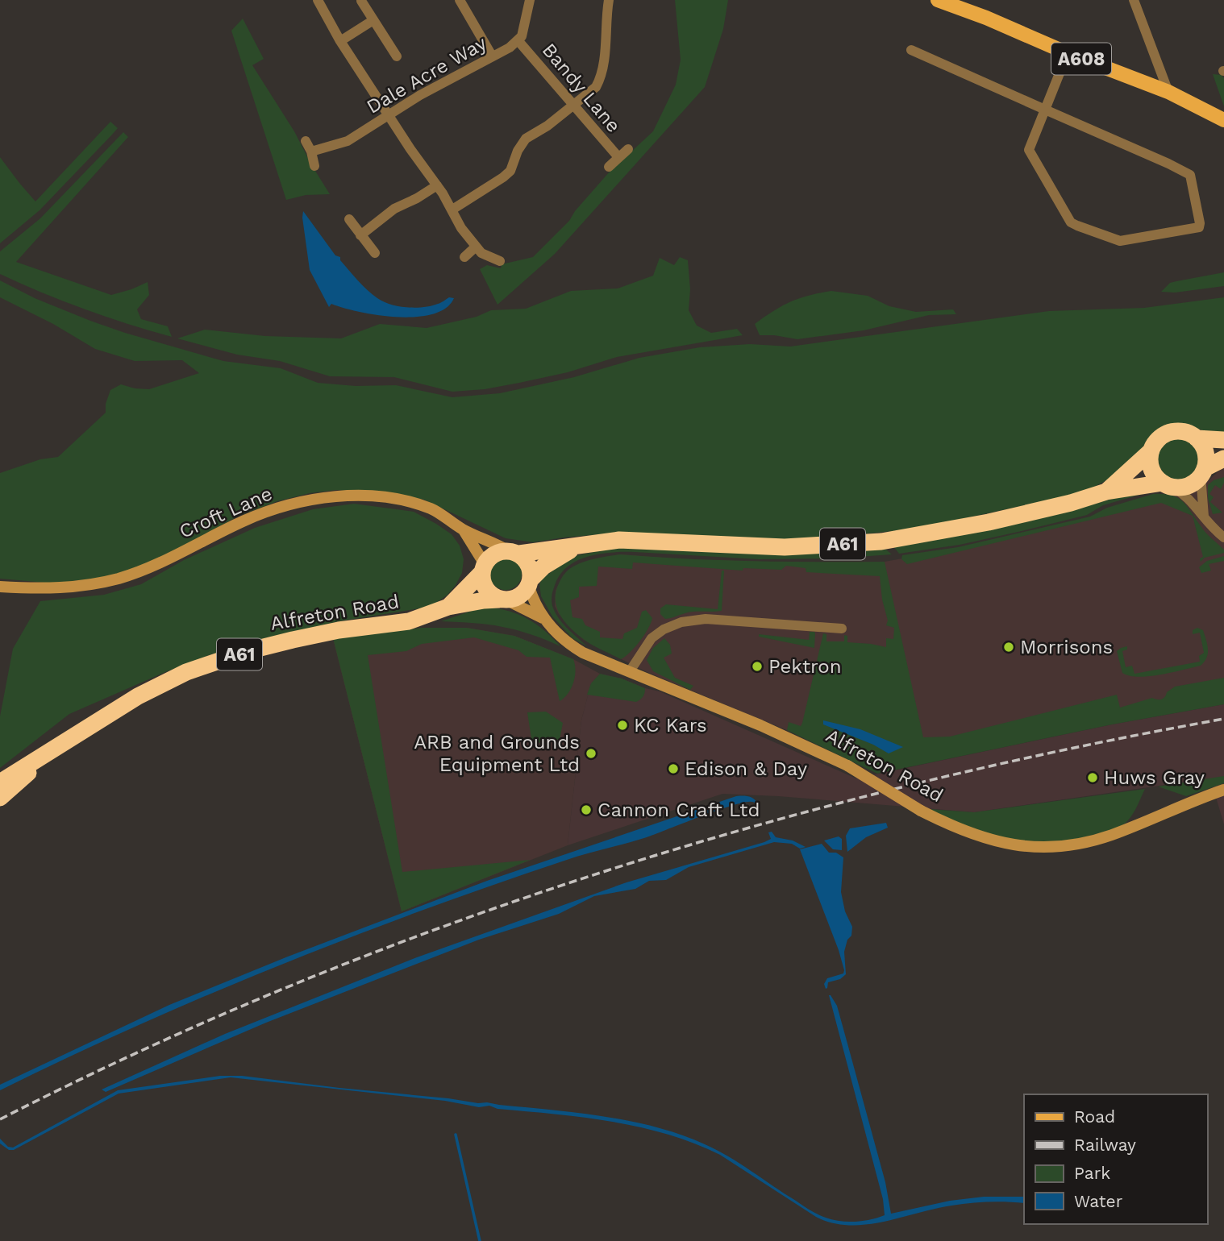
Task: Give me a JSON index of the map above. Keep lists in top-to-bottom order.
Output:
{
  "streets": {
    "highway": ["A61", "Alfreton Road"],
    "main road": ["A608"],
    "street": ["Dale Acre Way", "Bandy Lane", "Croft Lane"]
  },
  "crossings": [
    ["Dale Acre Way", "Bandy Lane"],
    ["Croft Lane", "A61"],
    ["Croft Lane", "Alfreton Road"],
    ["A61", "Alfreton Road"]
  ],
  "places": [
    "Morrisons",
    "Pektron",
    "KC Kars",
    "ARB and Grounds Equipment Ltd",
    "Edison & Day",
    "Huws Gray",
    "Cannon Craft Ltd"
  ],
  "legend": [
    "Road",
    "Railway",
    "Park",
    "Water"
  ]
}
